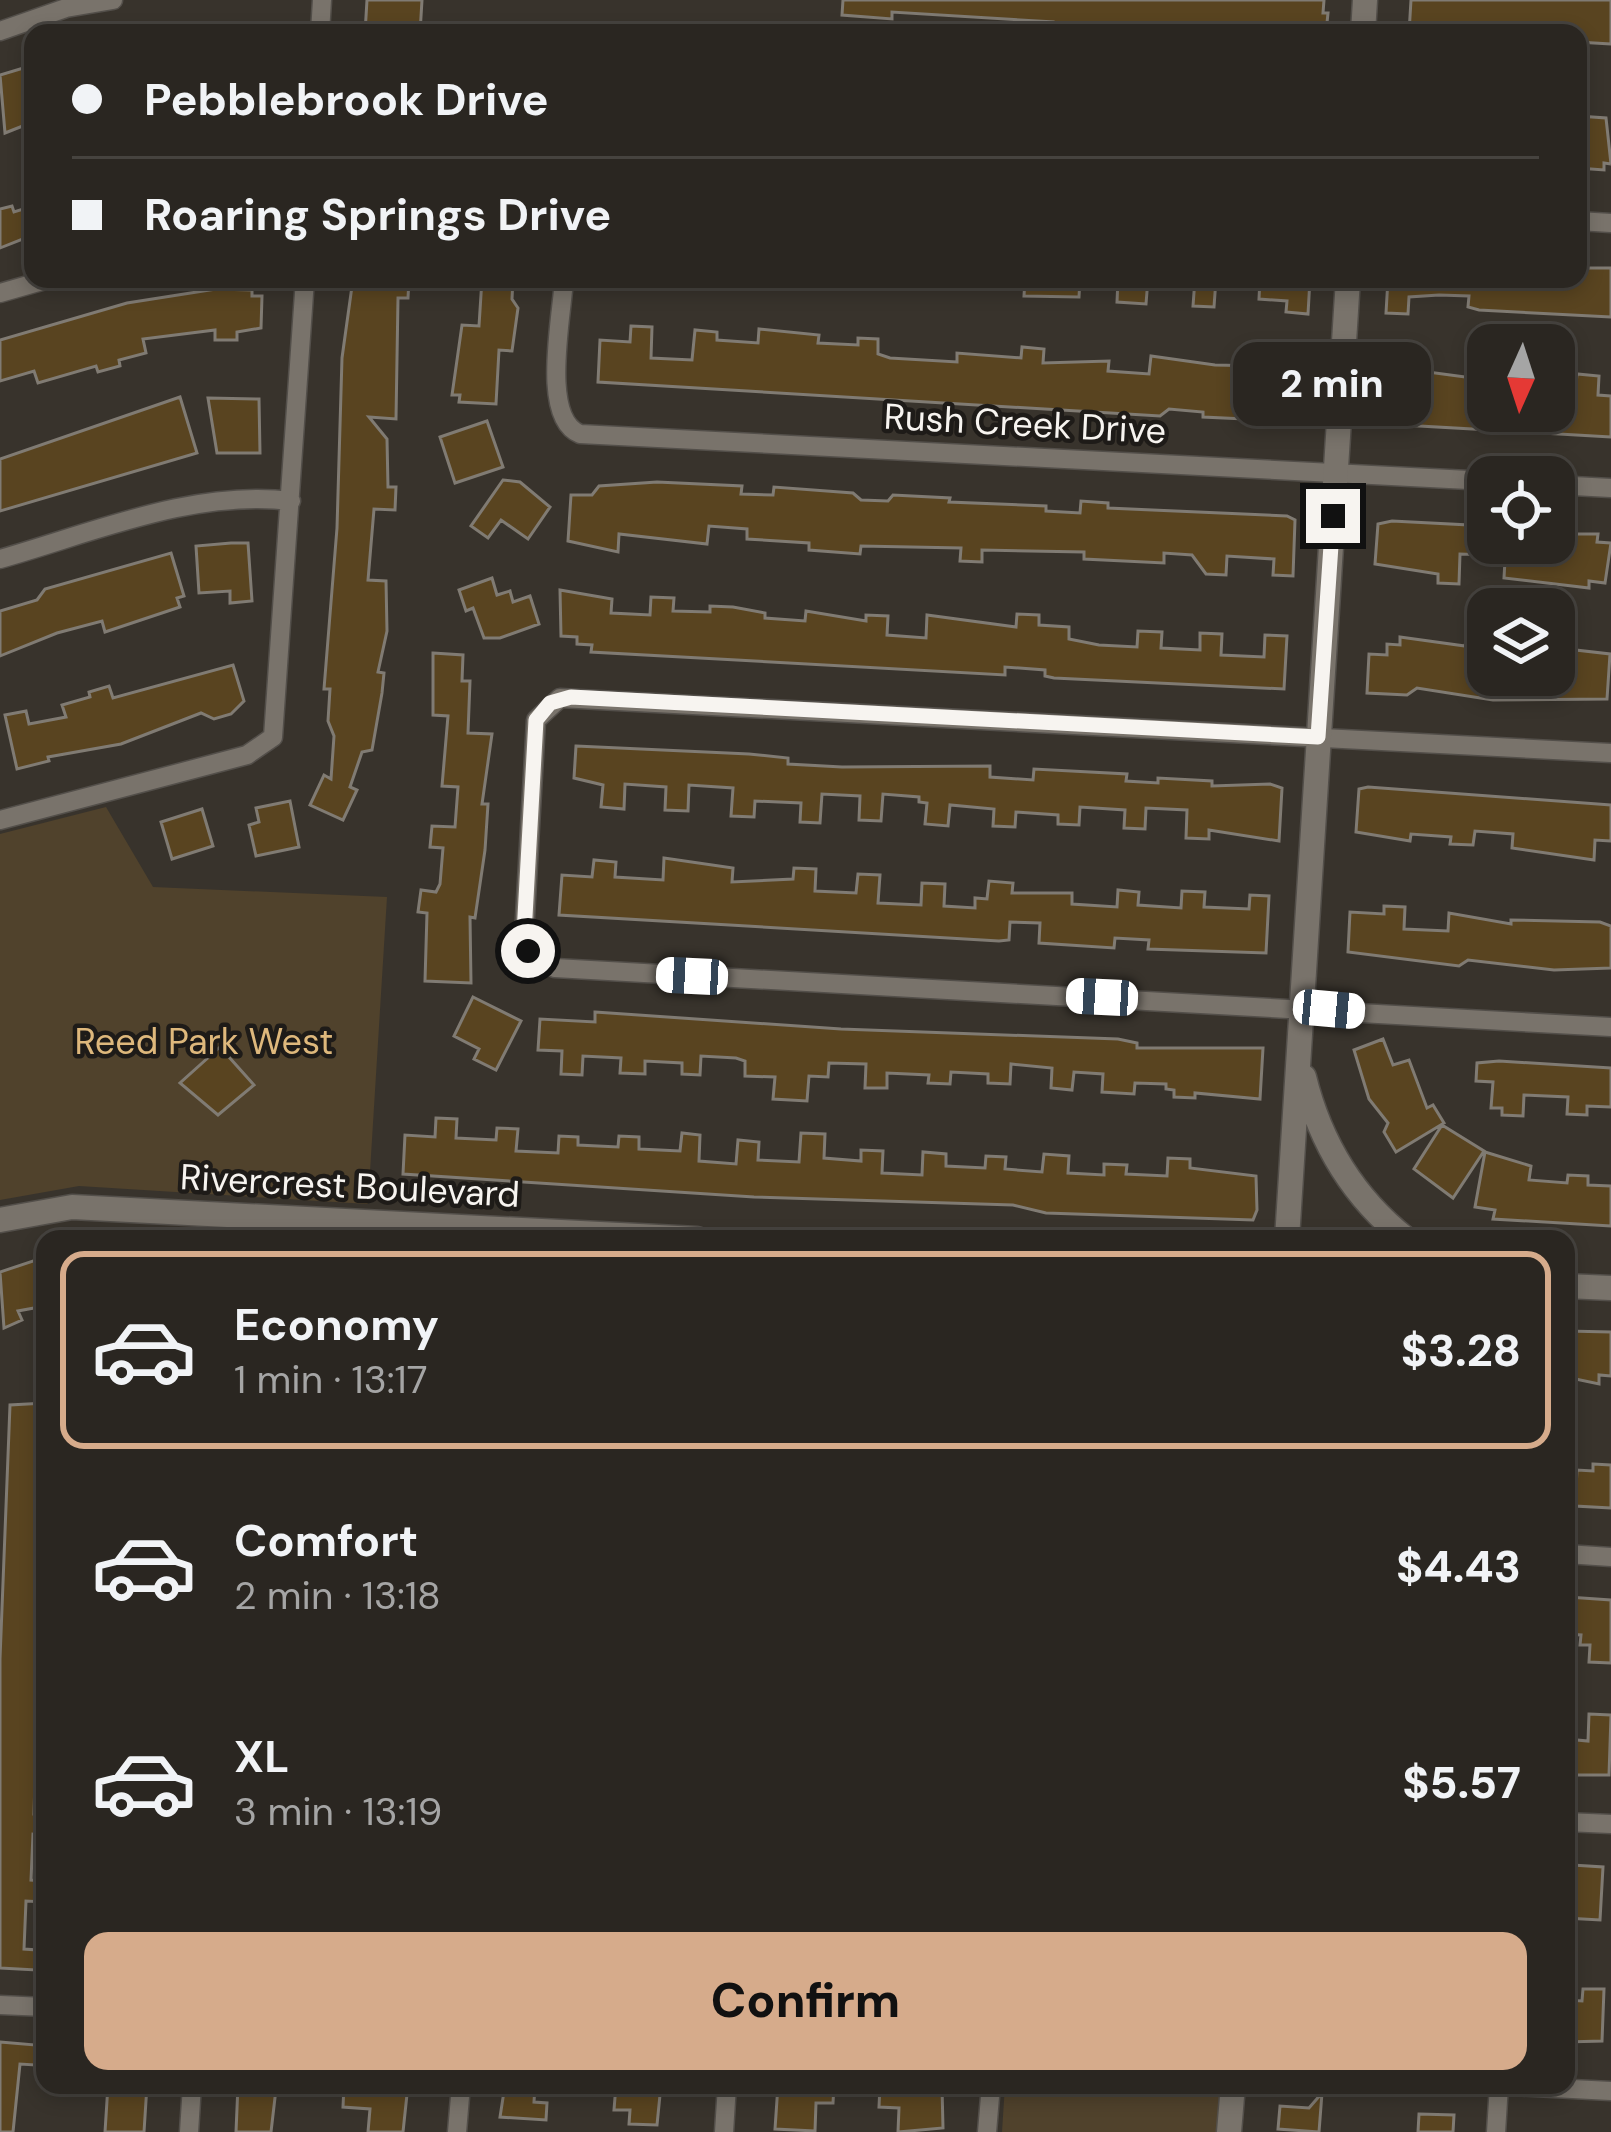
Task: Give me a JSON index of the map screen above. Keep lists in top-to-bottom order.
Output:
{
  "streets": {
    "street": ["Rush Creek Drive", "Rivercrest Boulevard"]
  },
  "parks": ["Reed Park West"],
  "north": "bottom",
  "page": {
    "banner": ["Pebblebrook Drive", "Roaring Springs Drive"],
    "bubble": "2 min",
    "list": [
      {
        "name": "Economy",
        "note": "1 min · 13:17",
        "value": "$3.28"
      },
      {
        "name": "Comfort",
        "note": "2 min · 13:18",
        "value": "$4.43"
      },
      {
        "name": "XL",
        "note": "3 min · 13:19",
        "value": "$5.57"
      }
    ],
    "buttons": "Confirm"
  }
}
